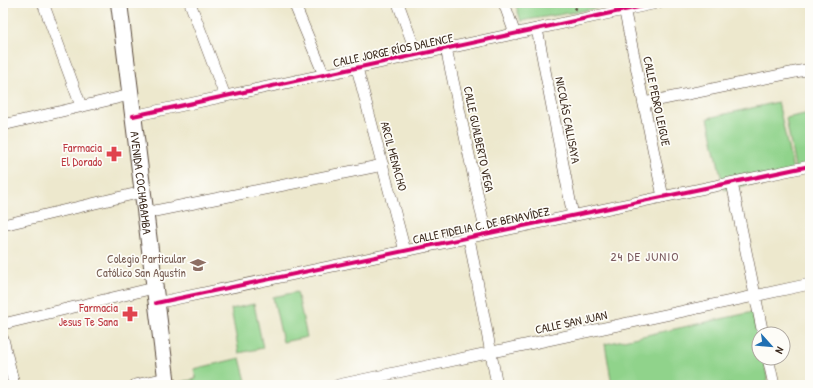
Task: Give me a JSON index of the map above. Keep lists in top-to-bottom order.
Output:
{
  "streets": {
    "main road": ["AVENIDA COCHABAMBA"],
    "street": [
      "CALLE JORGE RÍOS DALENCE",
      "CALLE PEDRO LEIGUE",
      "NICOLÁS CALLISAYA",
      "CALLE GUALBERTO VEGA",
      "ARCIL MENACHO",
      "CALLE FIDELIA C. DE BENAVÍDEZ",
      "CALLE SAN JUAN"
    ]
  },
  "crossings": [
    ["CALLE JORGE RÍOS DALENCE", "CALLE PEDRO LEIGUE"],
    ["CALLE JORGE RÍOS DALENCE", "NICOLÁS CALLISAYA"],
    ["CALLE JORGE RÍOS DALENCE", "CALLE GUALBERTO VEGA"],
    ["CALLE JORGE RÍOS DALENCE", "ARCIL MENACHO"],
    ["CALLE JORGE RÍOS DALENCE", "AVENIDA COCHABAMBA"],
    ["CALLE PEDRO LEIGUE", "CALLE FIDELIA C. DE BENAVÍDEZ"],
    ["NICOLÁS CALLISAYA", "CALLE FIDELIA C. DE BENAVÍDEZ"],
    ["CALLE GUALBERTO VEGA", "CALLE FIDELIA C. DE BENAVÍDEZ"],
    ["ARCIL MENACHO", "CALLE FIDELIA C. DE BENAVÍDEZ"],
    ["AVENIDA COCHABAMBA", "CALLE FIDELIA C. DE BENAVÍDEZ"]
  ],
  "districts": ["24 DE JUNIO"],
  "places": {
    "pharmacy": ["Farmacia El Dorado", "Farmacia Jesus Te Sana"],
    "school or university": ["Colegio Particular Católico San Agustín"]
  },
  "north": "bottom right"
}
